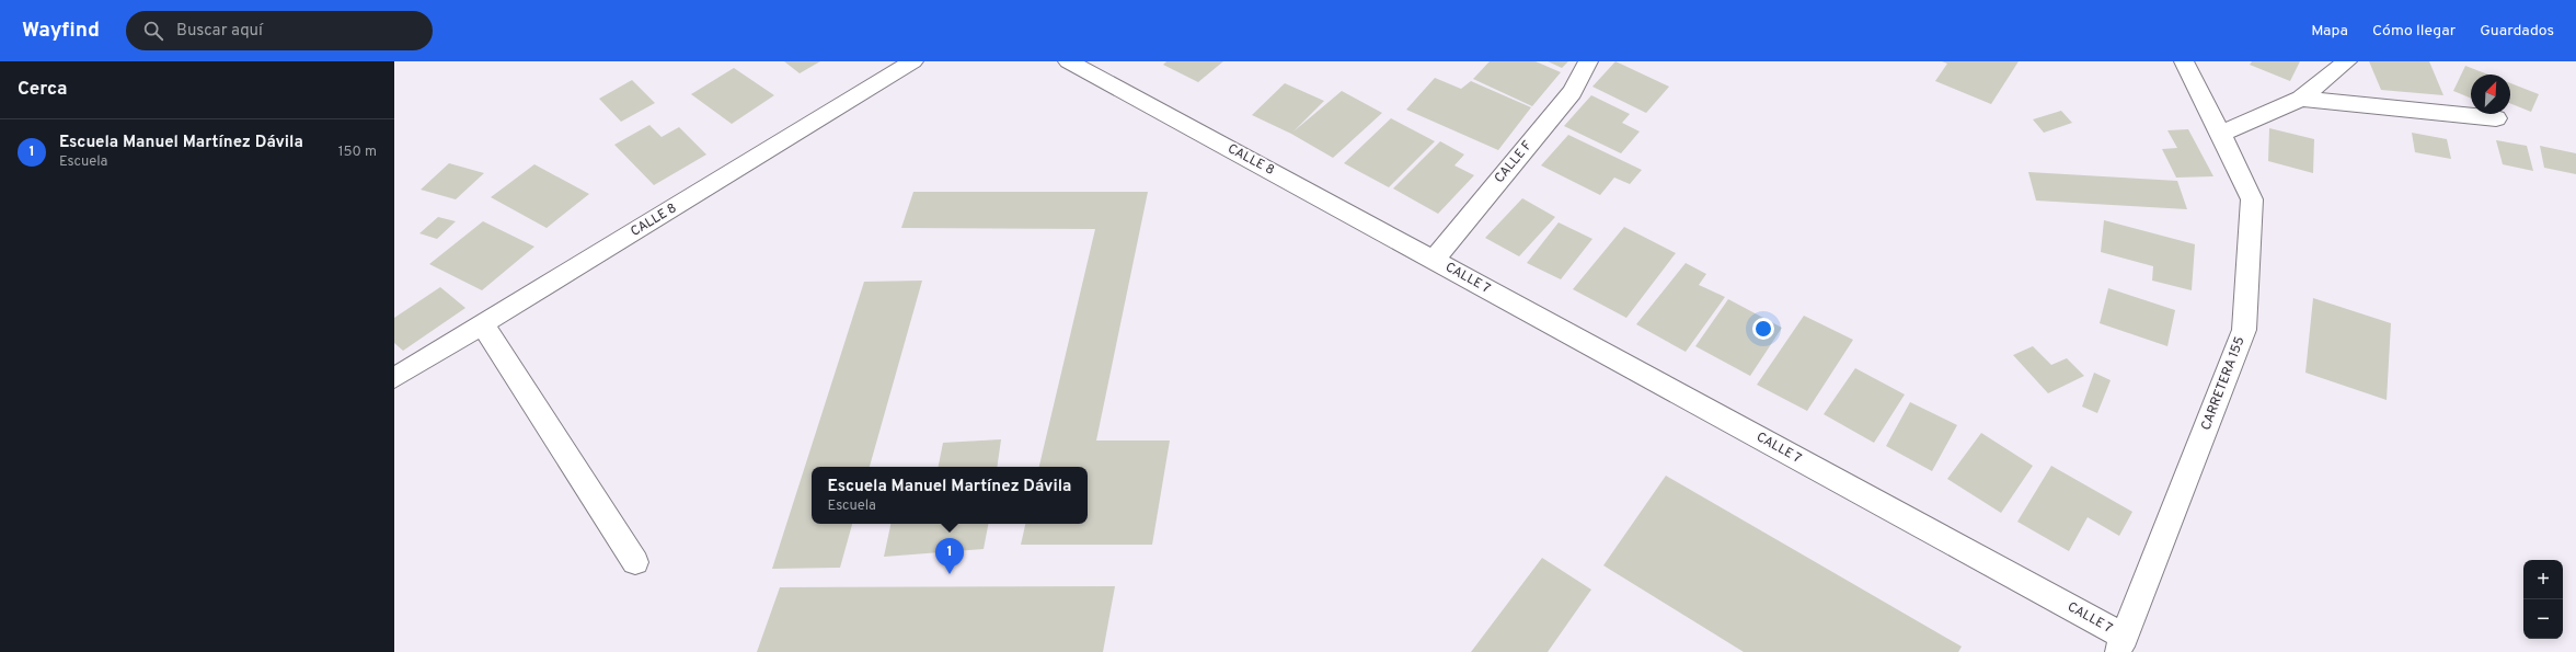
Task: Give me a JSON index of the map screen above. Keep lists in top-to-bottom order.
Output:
{
  "streets": {
    "street": [
      "CALLE 8",
      "CALLE F",
      "CALLE 7",
      "CARRETERA 155"
    ]
  },
  "crossings": [
    ["CALLE 8", "CALLE F"],
    ["CALLE 8", "CALLE 7"],
    ["CALLE F", "CALLE 7"],
    ["CALLE 7", "CARRETERA 155"]
  ],
  "north": "top right",
  "page": {
    "header": "Wayfind",
    "search": "Buscar aquí",
    "nav": ["Mapa", "Cómo llegar", "Guardados"],
    "heading": "Cerca",
    "list": [
      {
        "mark": "1",
        "name": "Escuela Manuel Martínez Dávila",
        "note": "Escuela",
        "value": "150 m"
      }
    ],
    "popup": ["Escuela Manuel Martínez Dávila", "Escuela"],
    "pins": "1",
    "map_buttons": ["+", "−"]
  }
}
